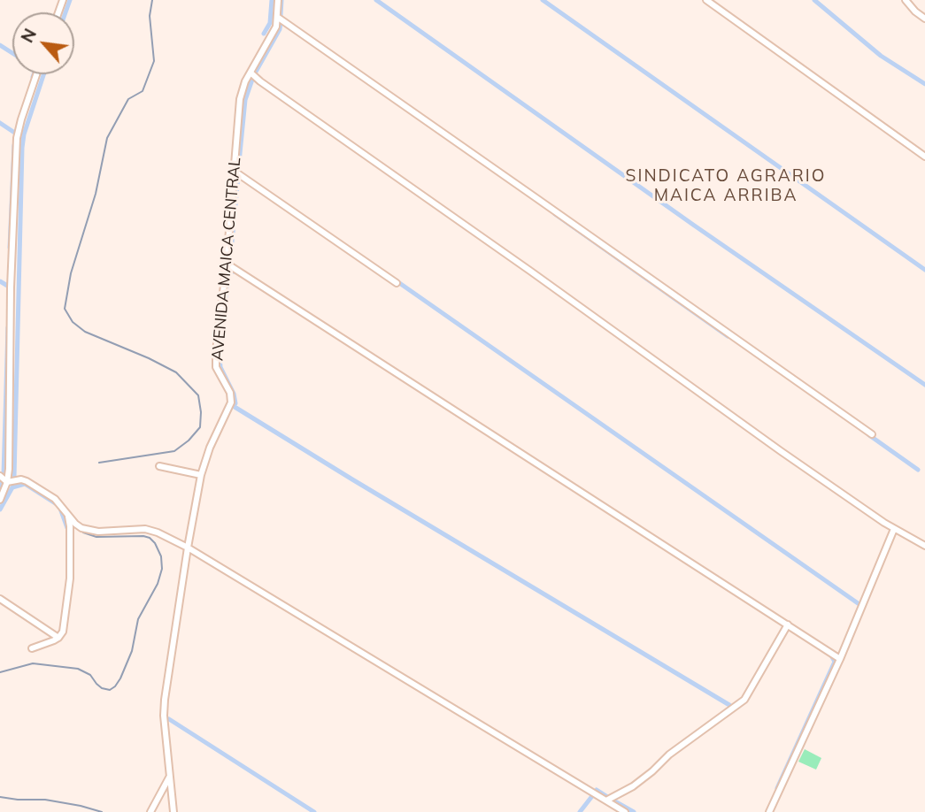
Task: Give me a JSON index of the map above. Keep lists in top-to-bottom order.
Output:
{
  "streets": {
    "street": ["AVENIDA MAICA CENTRAL"]
  },
  "districts": ["SINDICATO AGRARIO MAICA ARRIBA"],
  "north": "top left"
}
